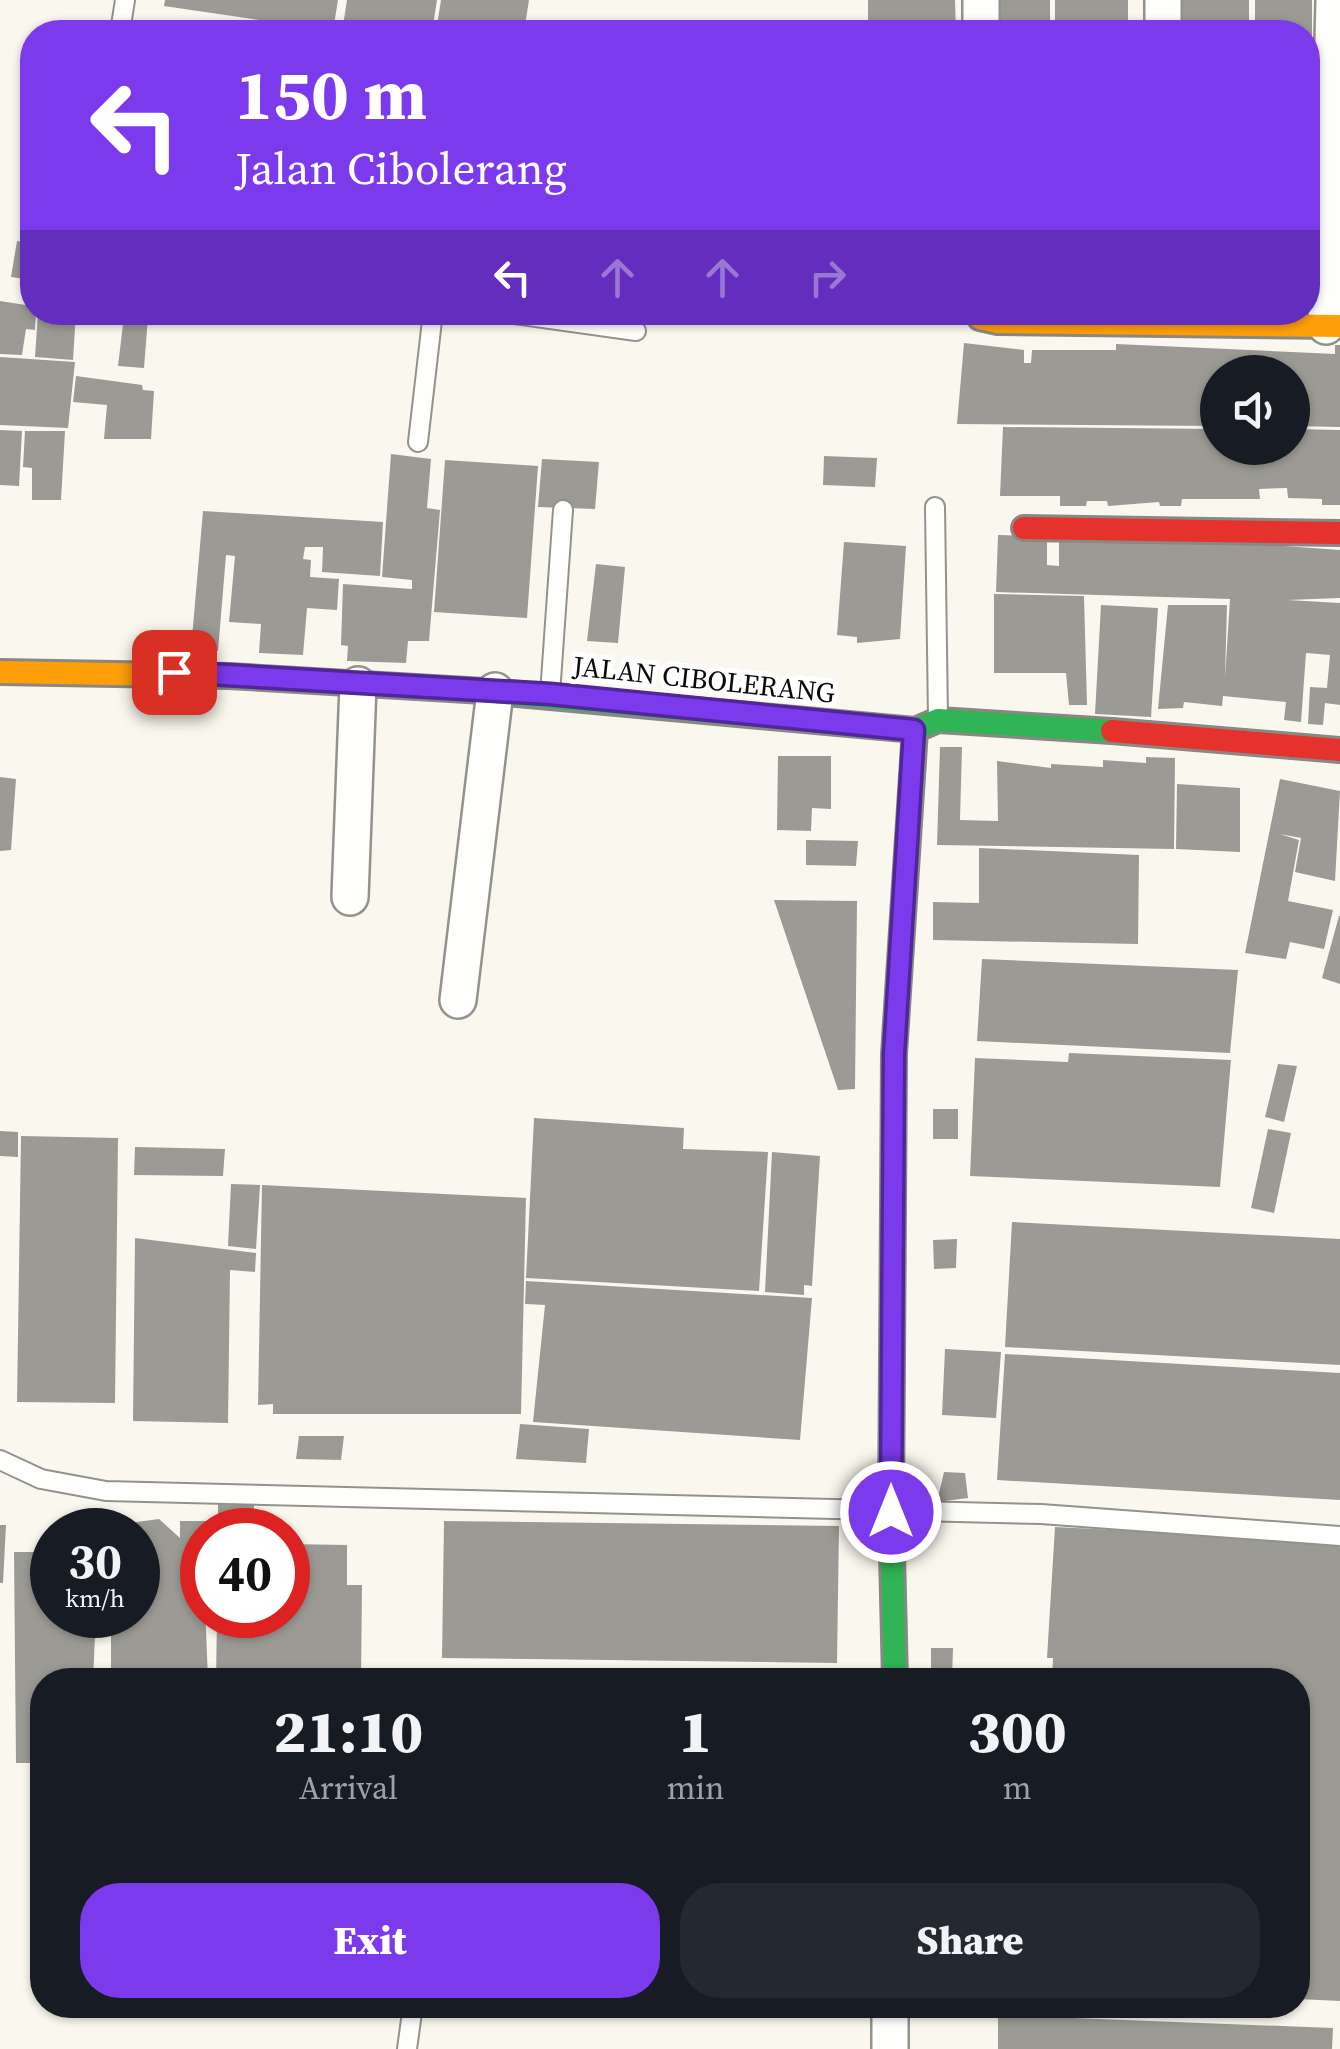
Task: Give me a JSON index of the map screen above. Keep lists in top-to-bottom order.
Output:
{
  "streets": {
    "street": ["JALAN CIBOLERANG"]
  },
  "page": {
    "turn": ["150 m", "Jalan Cibolerang"],
    "speed": "30 km/h",
    "limit": "40",
    "eta": [
      "21:10",
      "Arrival",
      "1",
      "min",
      "300",
      "m"
    ],
    "buttons": ["Exit", "Share"]
  }
}
